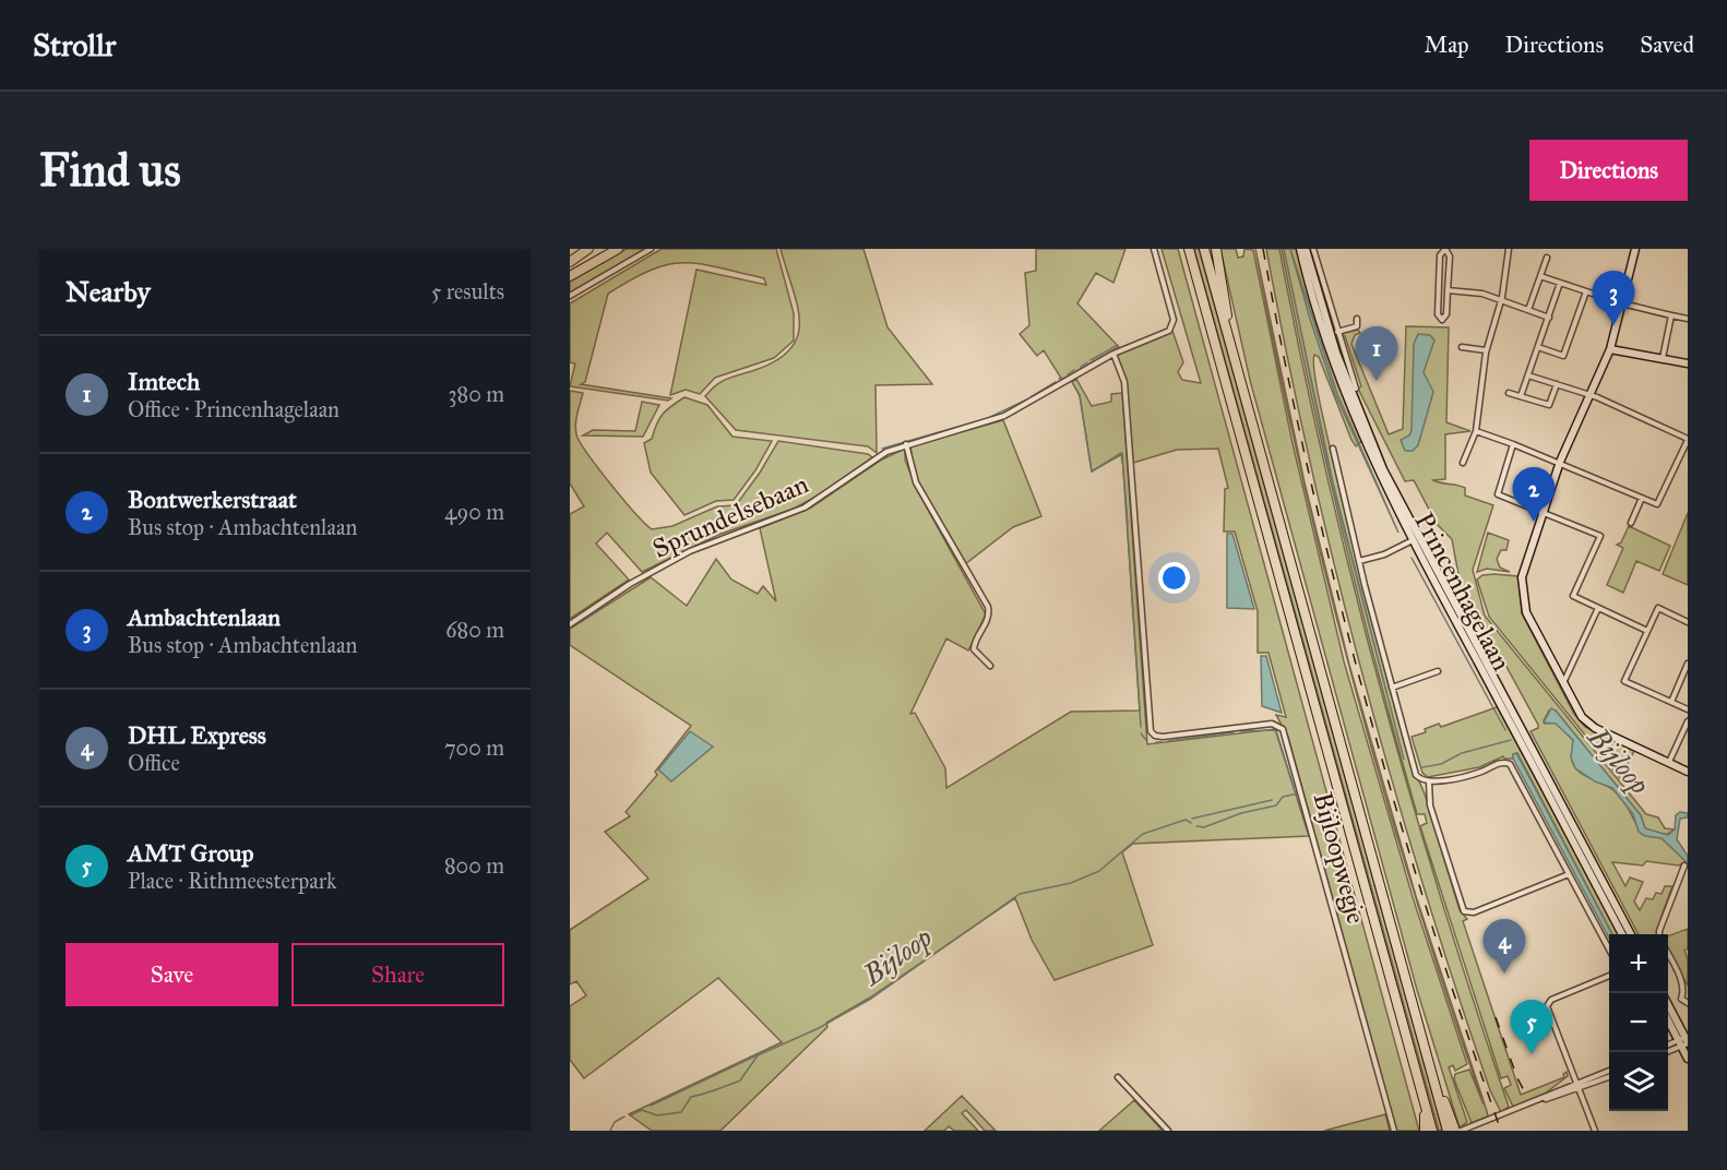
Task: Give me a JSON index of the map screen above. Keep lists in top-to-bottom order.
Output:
{
  "streets": {
    "main road": ["Princenhagelaan"],
    "street": ["Sprundelsebaan", "Bijloopwegje"]
  },
  "crossings": [
    ["Sprundelsebaan", "Bijloopwegje"]
  ],
  "water": ["Bijloop"],
  "page": {
    "header": "Strollr",
    "nav": ["Map", "Directions", "Saved"],
    "buttons": [
      "Directions",
      ["Save", "Share"]
    ],
    "title": "Find us",
    "heading": ["Nearby", "5 results"],
    "pins": [
      "3",
      "1",
      "2",
      "4",
      "5"
    ],
    "list": [
      {
        "mark": "1",
        "name": "Imtech",
        "note": "Office · Princenhagelaan",
        "value": "380 m"
      },
      {
        "mark": "2",
        "name": "Bontwerkerstraat",
        "note": "Bus stop · Ambachtenlaan",
        "value": "490 m"
      },
      {
        "mark": "3",
        "name": "Ambachtenlaan",
        "note": "Bus stop · Ambachtenlaan",
        "value": "680 m"
      },
      {
        "mark": "4",
        "name": "DHL Express",
        "note": "Office",
        "value": "700 m"
      },
      {
        "mark": "5",
        "name": "AMT Group",
        "note": "Place · Rithmeesterpark",
        "value": "800 m"
      }
    ],
    "map_buttons": ["+", "−"]
  }
}
